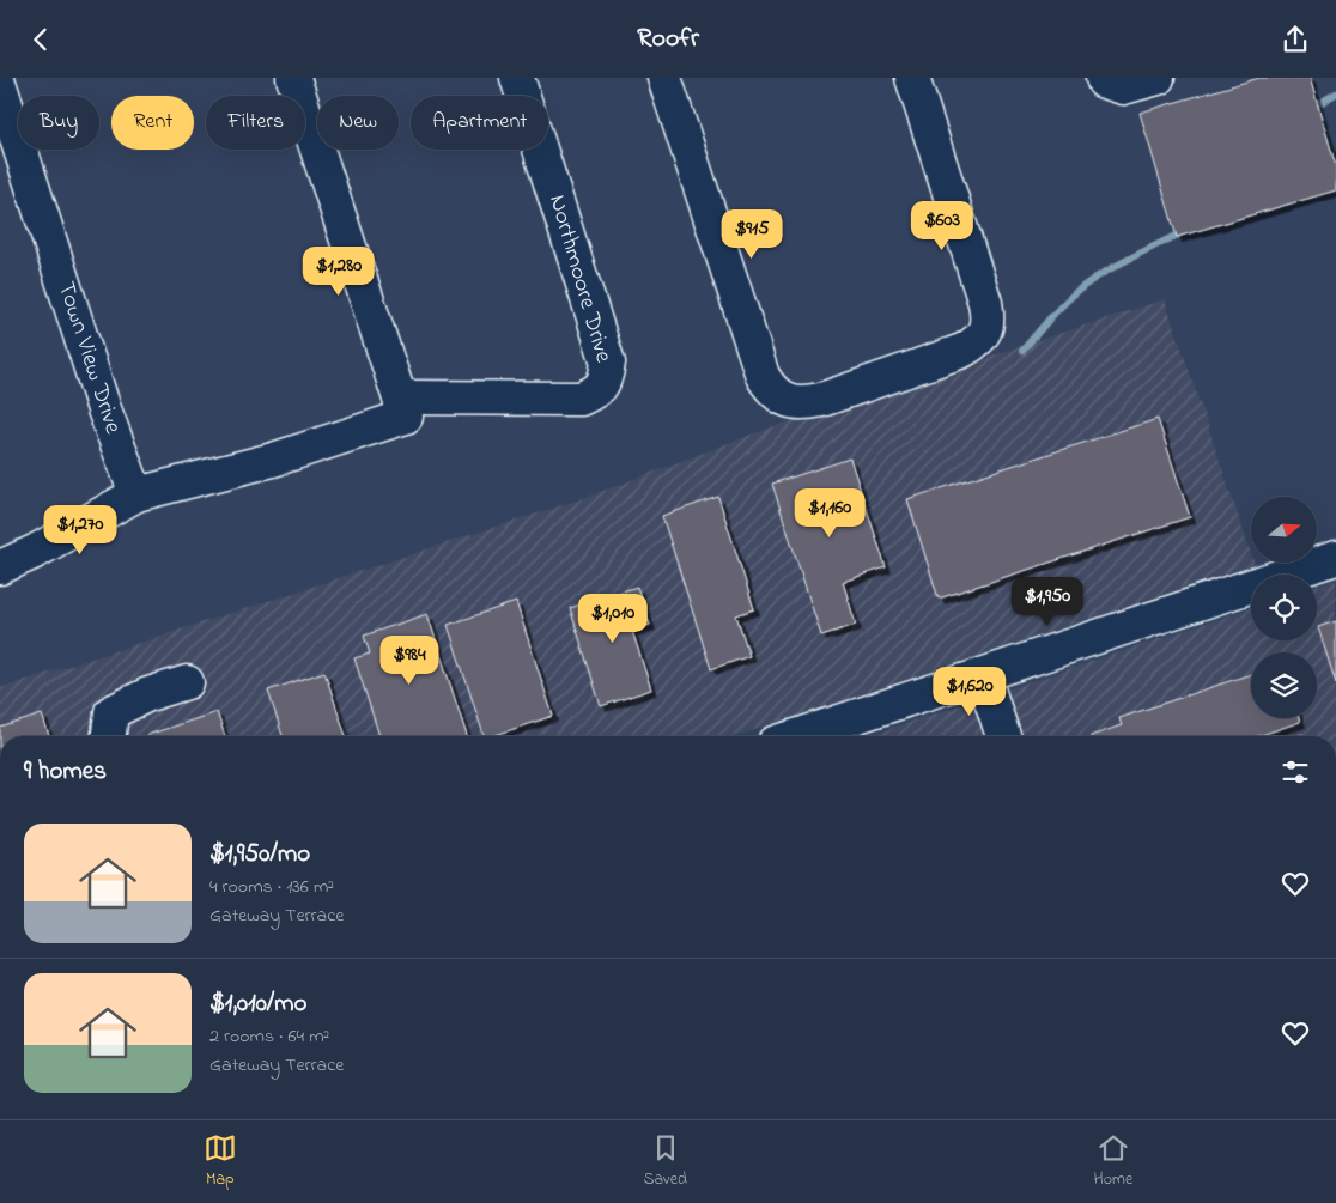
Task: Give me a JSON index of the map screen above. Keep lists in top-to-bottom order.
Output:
{
  "streets": {
    "street": ["Northmoore Drive", "Town View Drive"]
  },
  "north": "right",
  "page": {
    "header": "Roofr",
    "chip": [
      "Buy",
      "Rent",
      "Filters",
      "New",
      "Apartment"
    ],
    "price": [
      "$603",
      "$915",
      "$1,280",
      "$1,160",
      "$1,270",
      "$1,950",
      "$1,010",
      "$984",
      "$1,620"
    ],
    "heading": "9 homes",
    "list": [
      {
        "name": "$1,950/mo",
        "note": "4 rooms · 136 m² · Gateway Terrace"
      },
      {
        "name": "$1,010/mo",
        "note": "2 rooms · 64 m² · Gateway Terrace"
      }
    ],
    "tabs": ["Map", "Saved", "Home"]
  }
}
